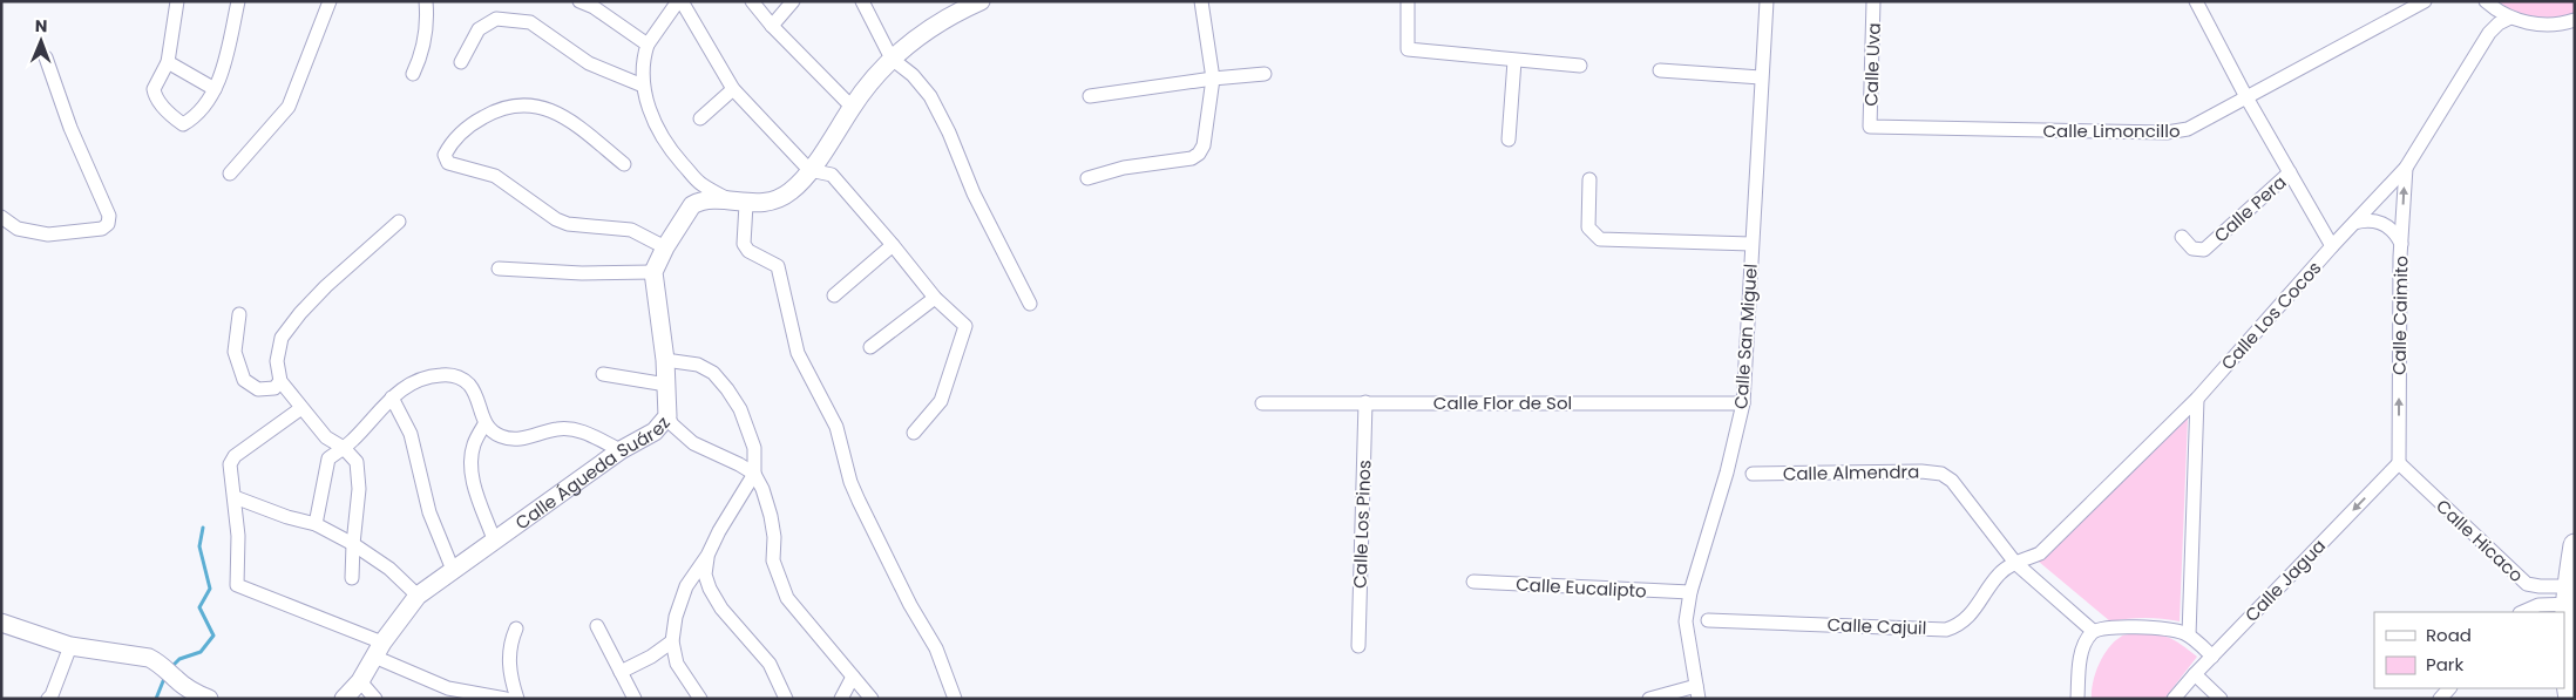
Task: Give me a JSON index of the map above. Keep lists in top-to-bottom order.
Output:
{
  "streets": {
    "street": [
      "Calle Uva",
      "Calle Limoncillo",
      "Calle Pera",
      "Calle Los Cocos",
      "Calle Caimito",
      "Calle San Miguel",
      "Calle Flor de Sol",
      "Calle Águeda Suárez",
      "Calle Almendra",
      "Calle Los Pinos",
      "Calle Hicaco",
      "Calle Jagua",
      "Calle Eucalipto",
      "Calle Cajuil"
    ]
  },
  "crossings": [
    ["Calle Uva", "Calle Limoncillo"],
    ["Calle Los Cocos", "Calle Caimito"],
    ["Calle Los Cocos", "Calle Almendra"],
    ["Calle Los Cocos", "Calle Cajuil"],
    ["Calle Caimito", "Calle Hicaco"],
    ["Calle Caimito", "Calle Jagua"],
    ["Calle San Miguel", "Calle Flor de Sol"],
    ["Calle San Miguel", "Calle Eucalipto"],
    ["Calle Flor de Sol", "Calle Los Pinos"],
    ["Calle Almendra", "Calle Cajuil"],
    ["Calle Hicaco", "Calle Jagua"]
  ],
  "one_way": ["Calle Caimito", "Calle Jagua"],
  "legend": ["Road", "Park"],
  "north": "top"
}
